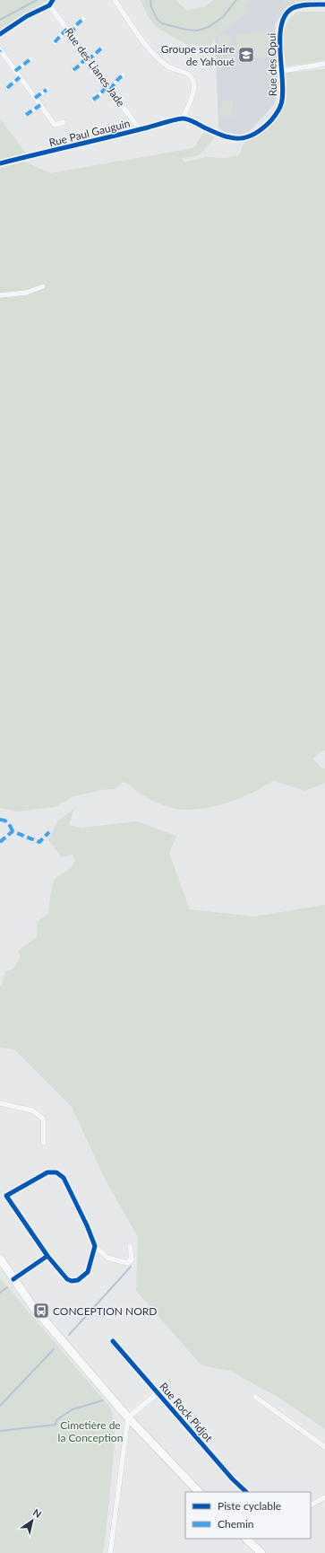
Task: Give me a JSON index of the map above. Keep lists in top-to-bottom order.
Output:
{
  "streets": {
    "street": [
      "Rue des Opui",
      "Rue des Lianes Jade",
      "Rue Paul Gauguin",
      "Rue Rock Pidjot"
    ]
  },
  "crossings": [
    ["Rue des Opui", "Rue Paul Gauguin"],
    ["Rue des Lianes Jade", "Rue Paul Gauguin"]
  ],
  "parks": ["Cimetière de la Conception"],
  "places": {
    "school or university": ["Groupe scolaire de Yahoué"],
    "bus stop": ["CONCEPTION NORD"]
  },
  "legend": ["Piste cyclable", "Chemin"],
  "north": "top right"
}
